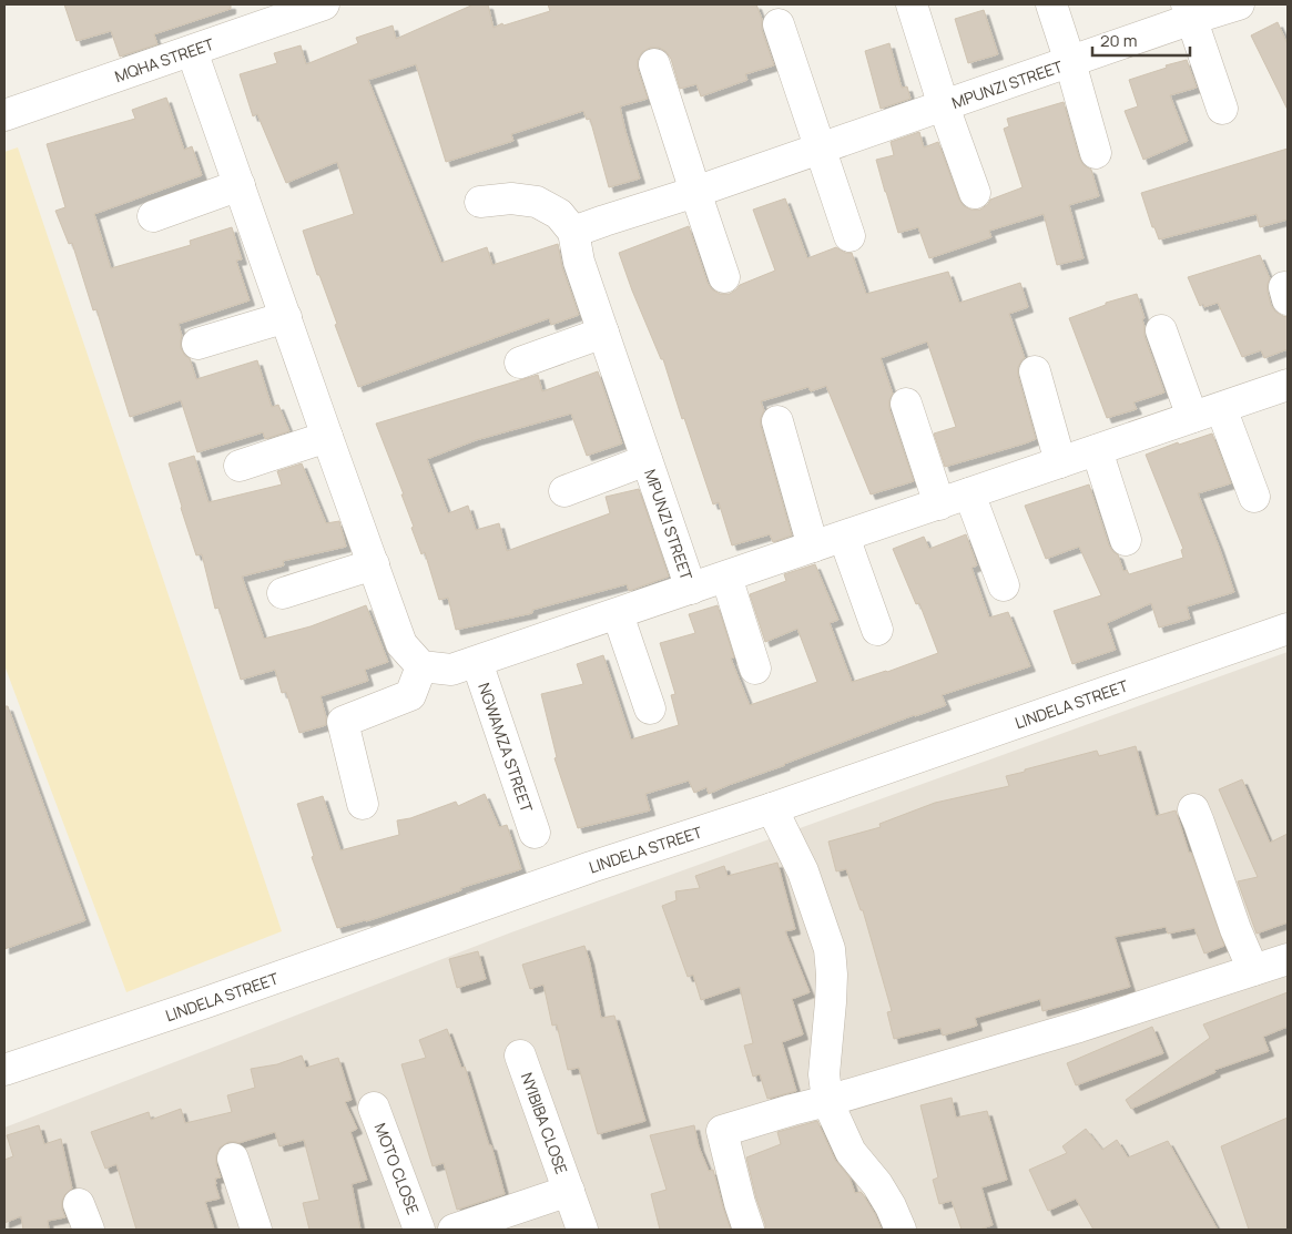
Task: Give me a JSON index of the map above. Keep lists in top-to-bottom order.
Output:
{
  "streets": {
    "street": [
      "MQHA STREET",
      "MPUNZI STREET",
      "LINDELA STREET",
      "NGWAMZA STREET",
      "NYIBIBA CLOSE",
      "MOTO CLOSE"
    ]
  },
  "crossings": [
    ["MPUNZI STREET", "NGWAMZA STREET"]
  ],
  "scale_bar": "20 m"
}
